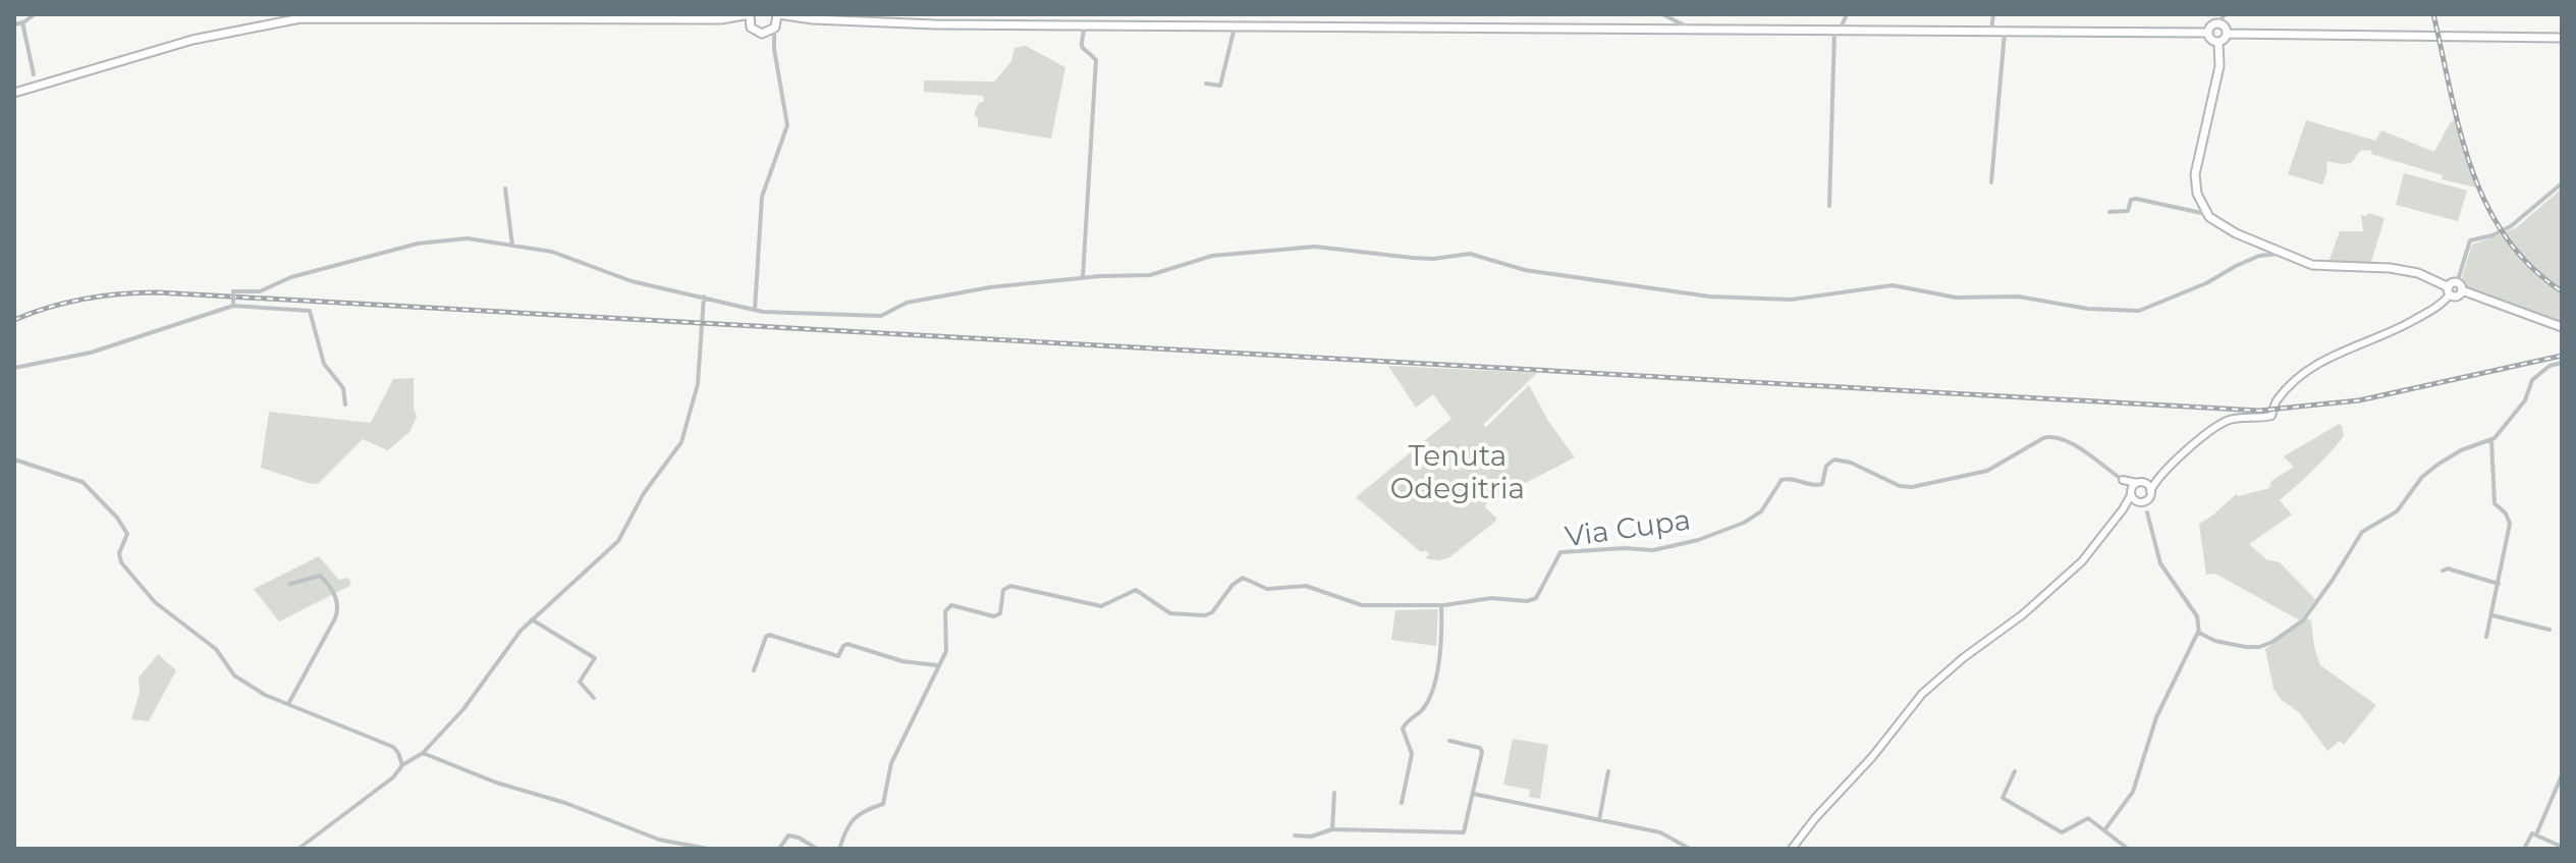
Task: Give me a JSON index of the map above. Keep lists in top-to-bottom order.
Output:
{
  "streets": {
    "street": ["Via Cupa"]
  },
  "parks": ["Tenuta Odegitria"]
}
